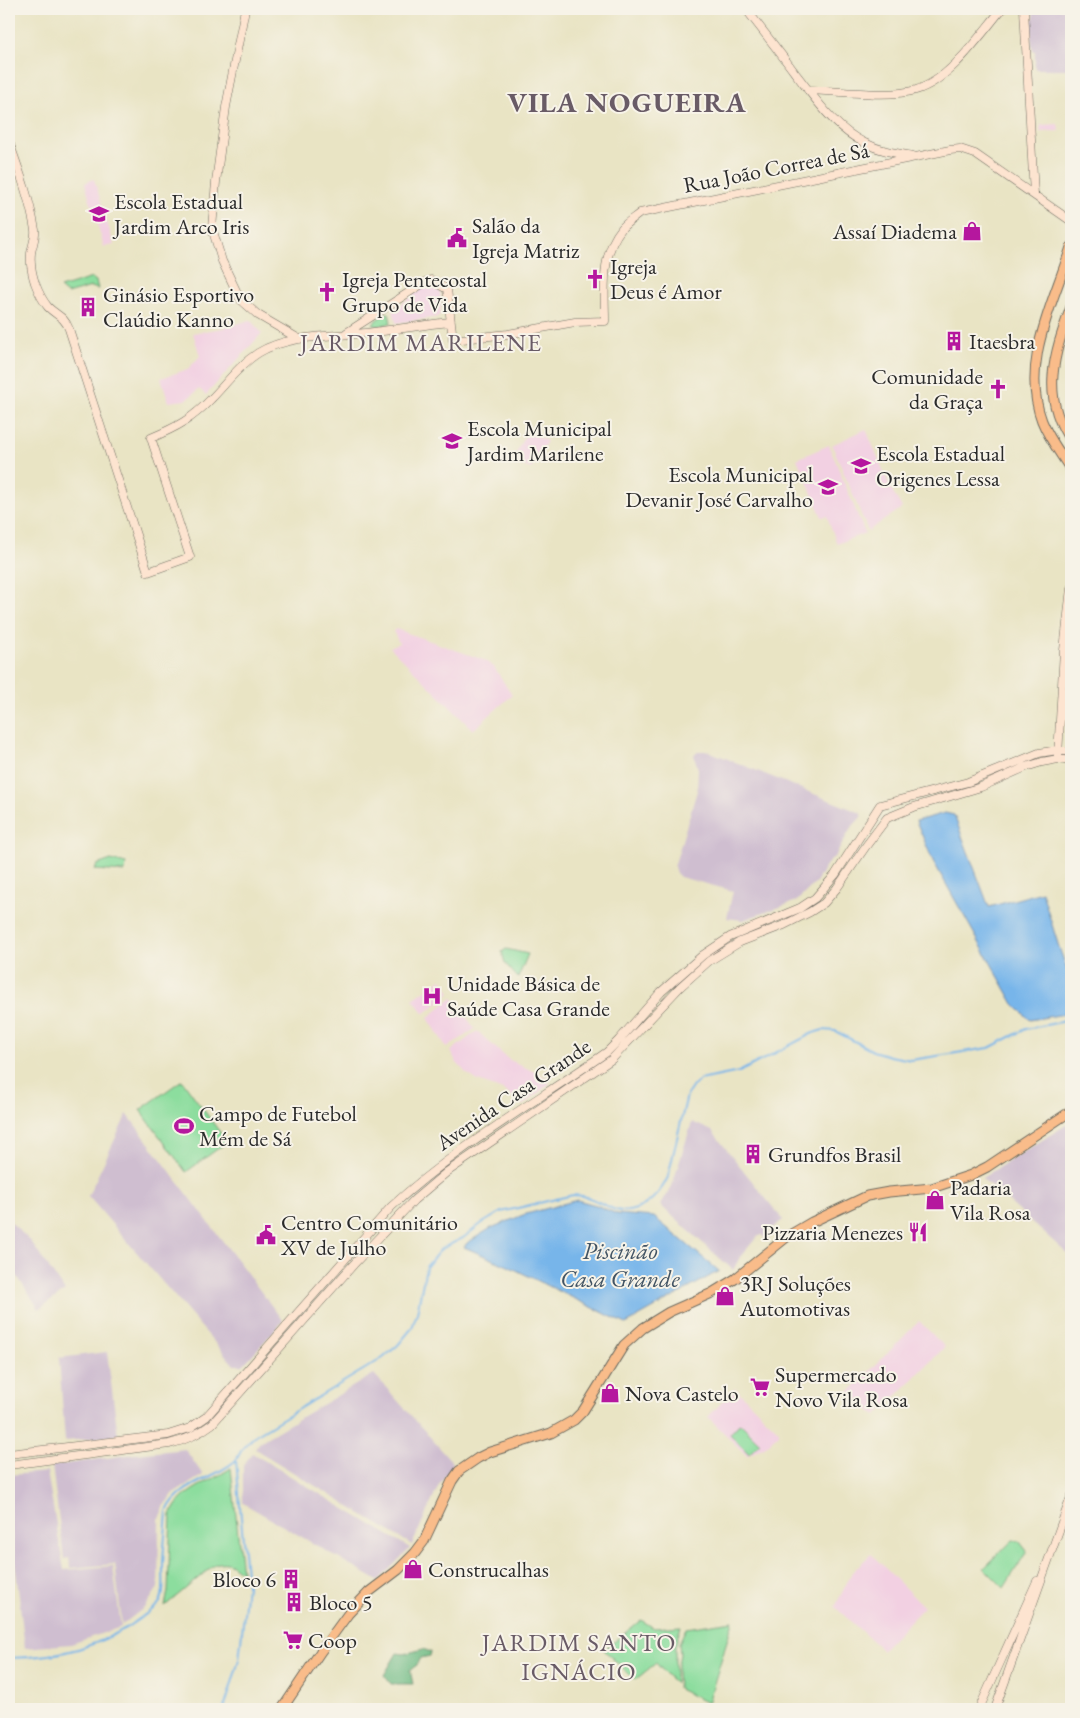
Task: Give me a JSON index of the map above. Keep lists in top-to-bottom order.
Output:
{
  "streets": {
    "main road": ["Rua João Correa de Sá", "Avenida Casa Grande"]
  },
  "districts": ["VILA NOGUEIRA", "JARDIM MARILENE", "JARDIM SANTO IGNÁCIO"],
  "water": ["Piscinão Casa Grande"],
  "places": {
    "school or university": [
      "Escola Estadual Jardim Arco Iris",
      "Escola Municipal Jardim Marilene",
      "Escola Estadual Origenes Lessa",
      "Escola Municipal Devanir José Carvalho"
    ],
    "shop": [
      "Assaí Diadema",
      "Padaria Vila Rosa",
      "3RJ Soluções Automotivas",
      "Nova Castelo",
      "Construcalhas"
    ],
    "public building": ["Salão da Igreja Matriz", "Centro Comunitário XV de Julho"],
    "church": ["Igreja Deus é Amor", "Igreja Pentecostal Grupo de Vida", "Comunidade da Graça"],
    "building": [
      "Ginásio Esportivo Claúdio Kanno",
      "Itaesbra",
      "Grundfos Brasil",
      "Bloco 6",
      "Bloco 5"
    ],
    "hospital": ["Unidade Básica de Saúde Casa Grande"],
    "sports": ["Campo de Futebol Mém de Sá"],
    "restaurant": ["Pizzaria Menezes"],
    "supermarket": ["Supermercado Novo Vila Rosa", "Coop"]
  }
}
